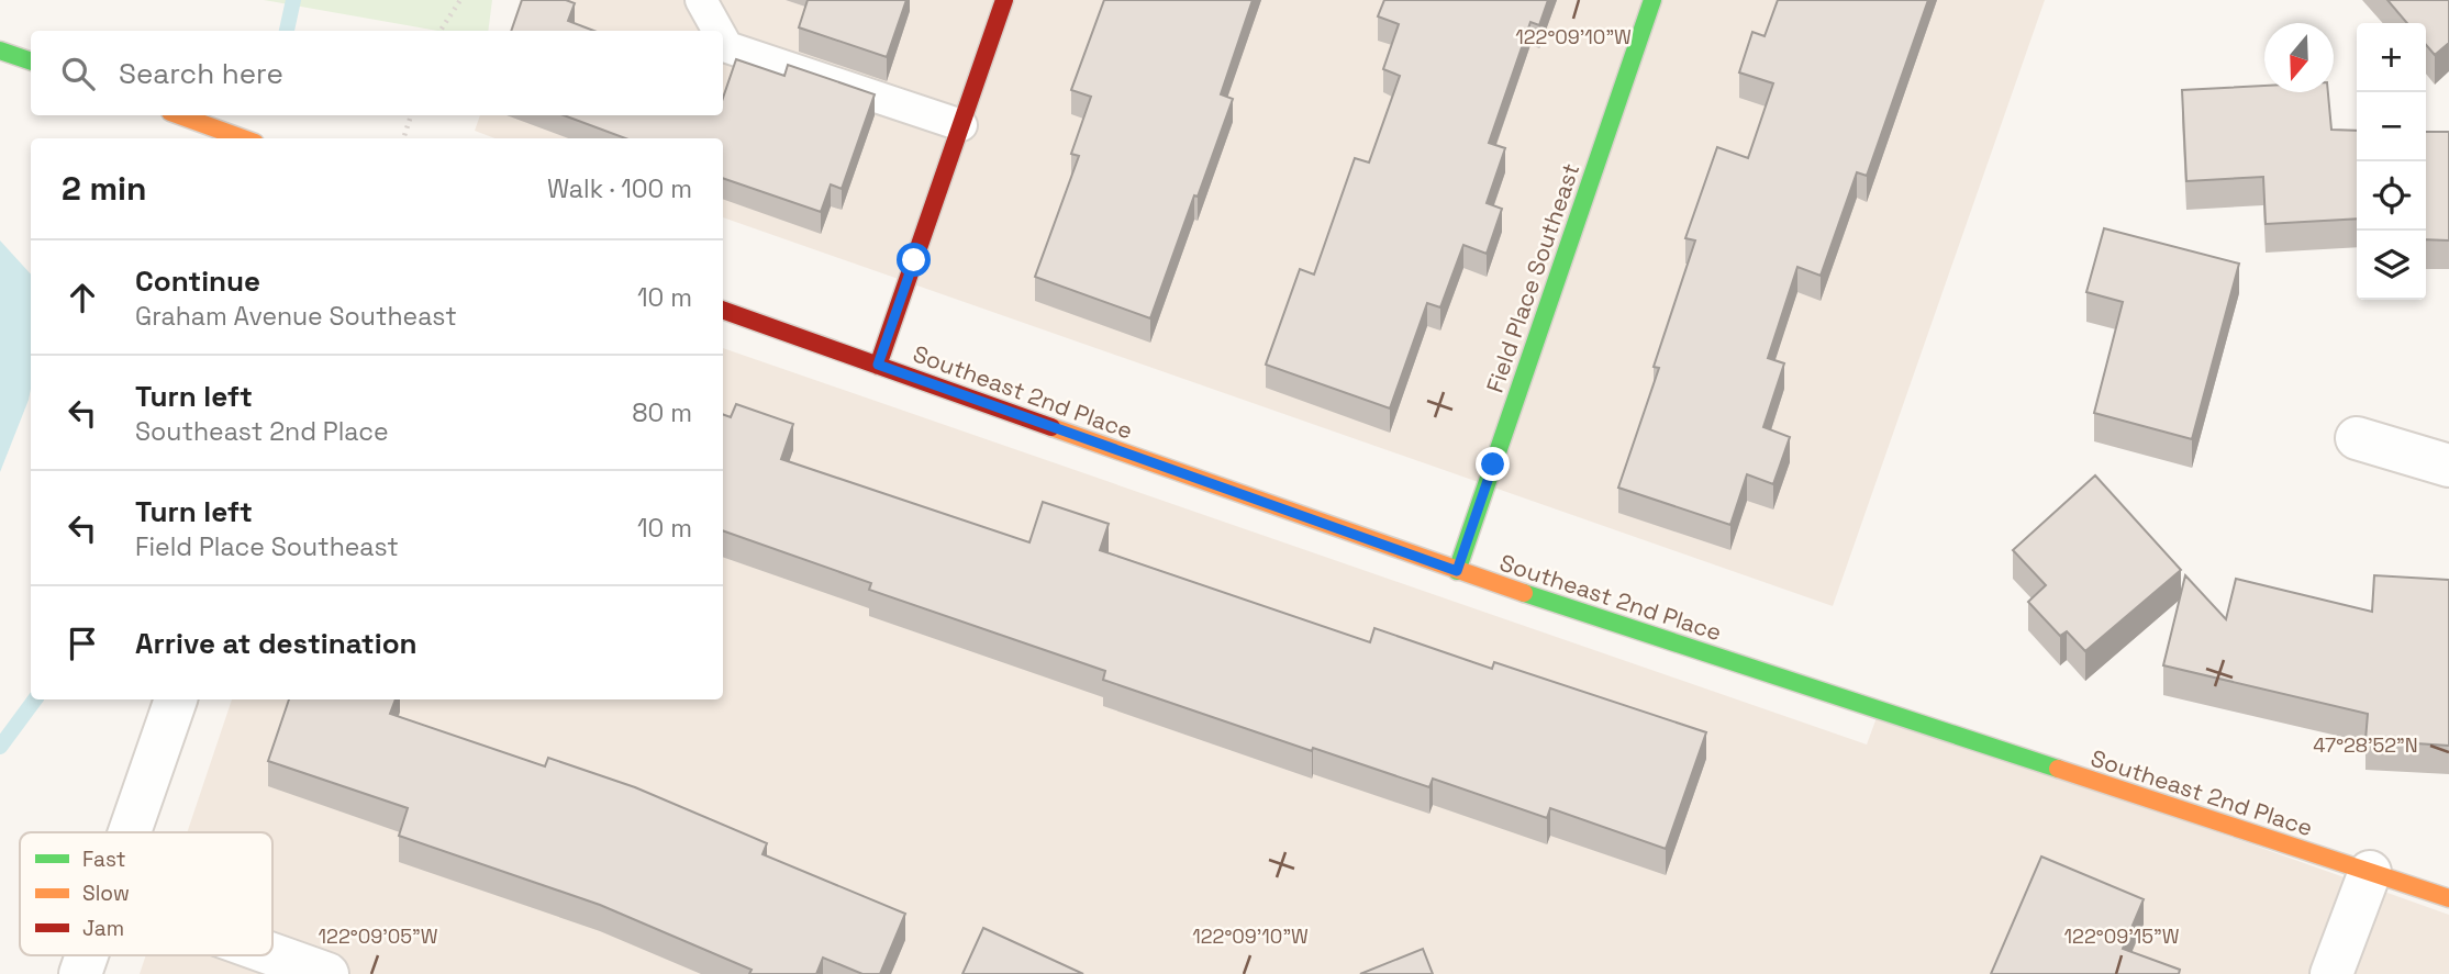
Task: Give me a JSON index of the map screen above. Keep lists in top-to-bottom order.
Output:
{
  "streets": {
    "street": ["Field Place Southeast", "Southeast 2nd Place"]
  },
  "crossings": [
    ["Field Place Southeast", "Southeast 2nd Place"]
  ],
  "legend": ["Fast", "Slow", "Jam"],
  "north": "bottom",
  "page": {
    "map_buttons": ["+", "−"],
    "search": "Search here",
    "heading": ["2 min", "Walk · 100 m"],
    "list": [
      ["Continue", "Graham Avenue Southeast", "10 m"],
      ["Turn left", "Southeast 2nd Place", "80 m"],
      ["Turn left", "Field Place Southeast", "10 m"],
      "Arrive at destination"
    ]
  },
  "coordinates": [
    "122°09'10\"W",
    "47°28'52\"N",
    "122°09'05\"W",
    "122°09'15\"W"
  ]
}
